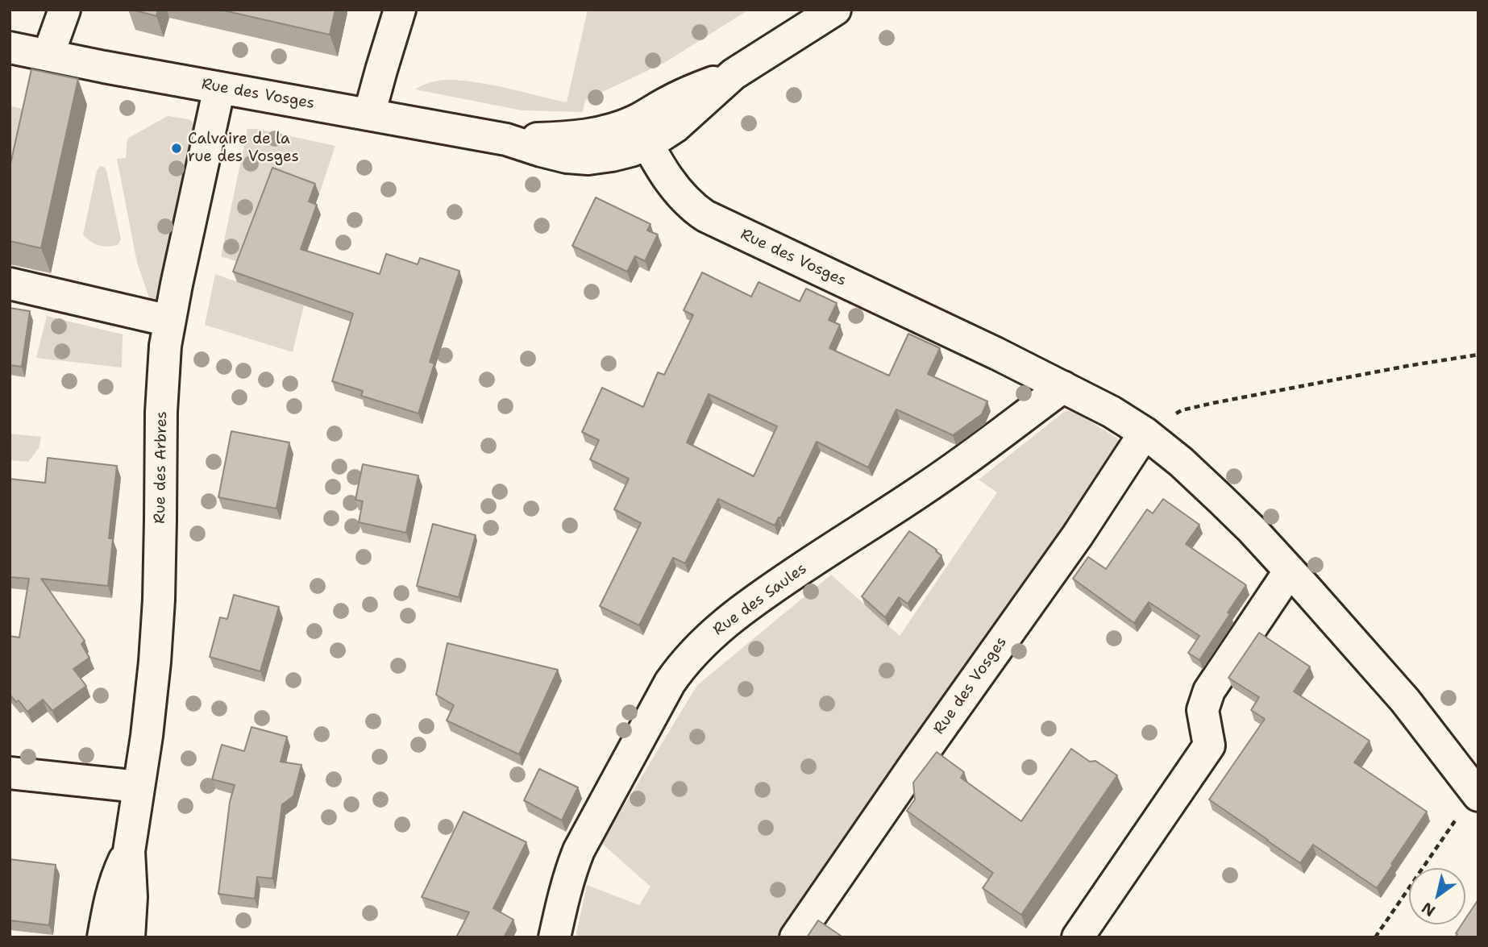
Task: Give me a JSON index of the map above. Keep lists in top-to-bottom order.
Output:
{
  "streets": {
    "street": ["Rue des Vosges", "Rue des Arbres", "Rue des Saules"]
  },
  "crossings": [
    ["Rue des Vosges", "Rue des Arbres"],
    ["Rue des Vosges", "Rue des Saules"]
  ],
  "places": ["Calvaire de la rue des Vosges"],
  "north": "bottom left"
}
